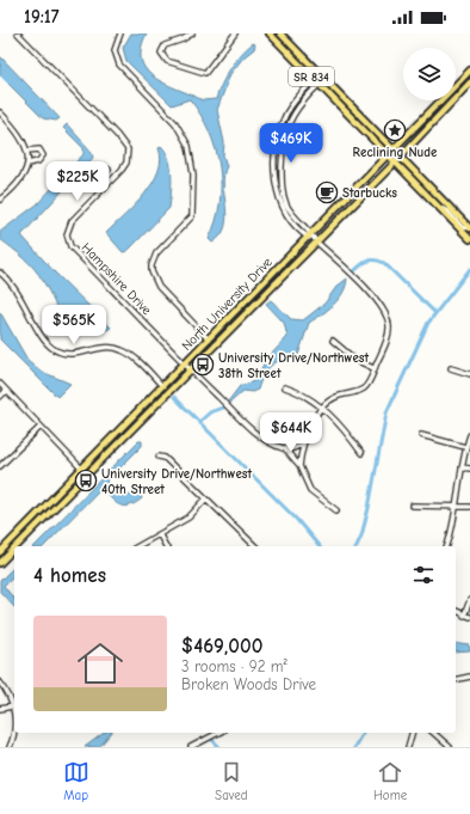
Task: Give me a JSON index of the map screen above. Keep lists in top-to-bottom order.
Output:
{
  "streets": {
    "main road": ["SR 834", "North University Drive"],
    "street": ["Hampshire Drive"]
  },
  "crossings": [
    ["SR 834", "North University Drive"],
    ["Hampshire Drive", "North University Drive"]
  ],
  "places": {
    "place": ["Reclining Nude"],
    "cafe": ["Starbucks"],
    "bus stop": ["University Drive/Northwest 38th Street", "University Drive/Northwest 40th Street"]
  },
  "page": {
    "status": "19:17",
    "price": [
      "$469K",
      "$225K",
      "$565K",
      "$644K"
    ],
    "heading": "4 homes",
    "list": [
      {
        "name": "$469,000",
        "note": "3 rooms · 92 m² · Broken Woods Drive"
      }
    ],
    "tabs": ["Map", "Saved", "Home"]
  }
}
